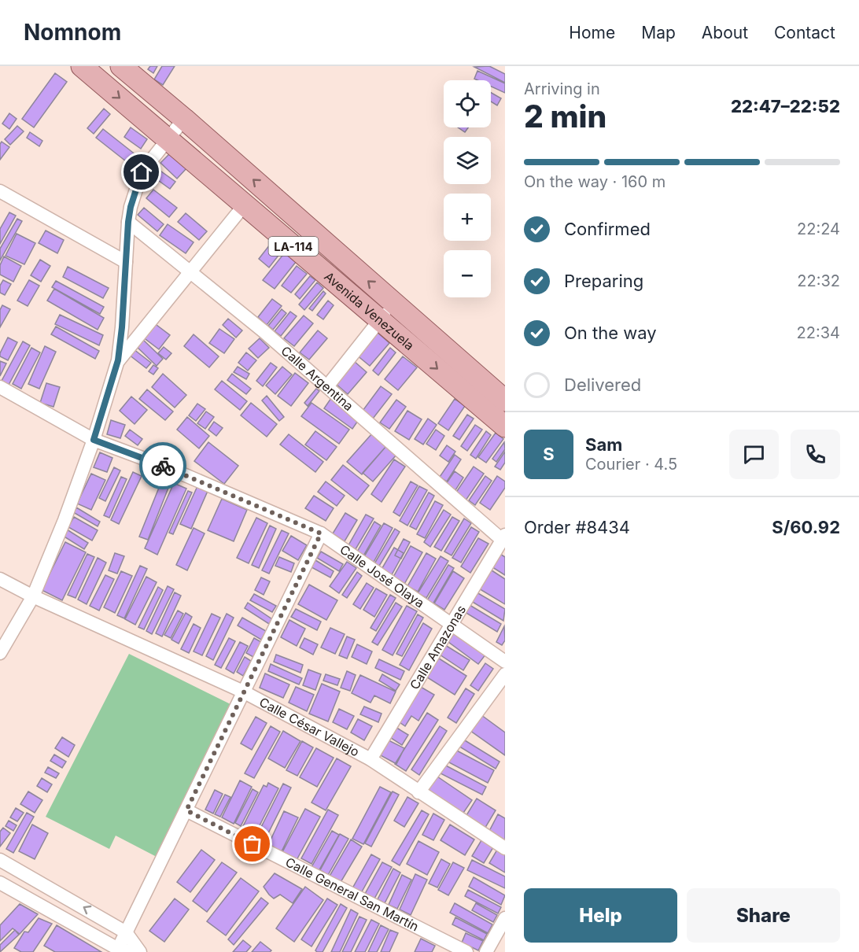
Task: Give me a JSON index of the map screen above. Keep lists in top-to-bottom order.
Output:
{
  "streets": {
    "main road": ["LA-114", "Avenida Venezuela"],
    "street": [
      "Calle Argentina",
      "Calle José Olaya",
      "Calle Amazonas",
      "Calle César Vallejo",
      "Calle General San Martín"
    ]
  },
  "crossings": [
    ["Calle Argentina", "Calle Amazonas"],
    ["Calle José Olaya", "Calle Amazonas"],
    ["Calle Amazonas", "Calle César Vallejo"]
  ],
  "page": {
    "header": "Nomnom",
    "nav": [
      "Home",
      "Map",
      "About",
      "Contact"
    ],
    "heading": ["2 min", "Arriving in", "22:47–22:52"],
    "panel": [
      "Sam",
      "Courier · 4.5",
      "Order #8434",
      "S/60.92"
    ],
    "map_buttons": ["+", "−"],
    "bar": "On the way · 160 m",
    "list": [
      ["Confirmed", "22:24"],
      ["Preparing", "22:32"],
      ["On the way", "22:34"],
      "Delivered"
    ],
    "round": "S",
    "buttons": ["Help", "Share"]
  }
}
